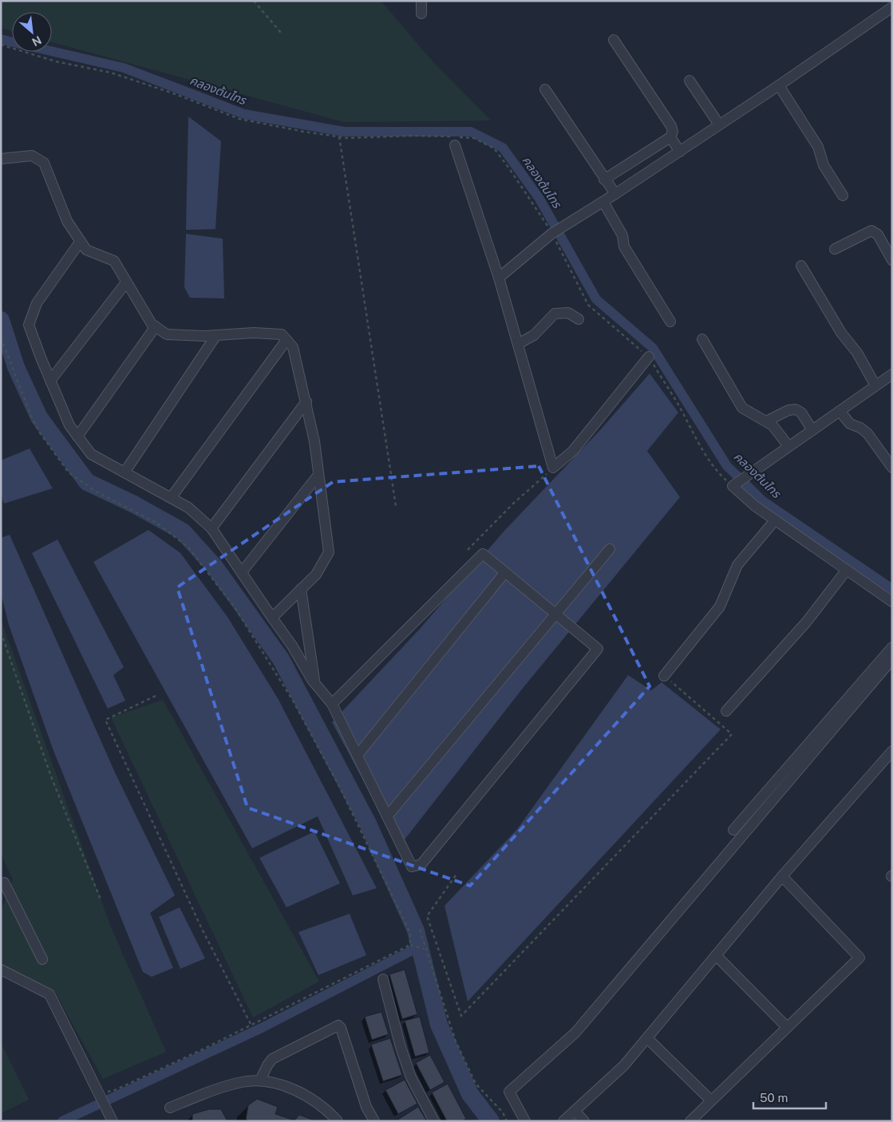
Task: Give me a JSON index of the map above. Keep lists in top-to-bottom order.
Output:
{
  "water": ["คลองต้นไทร"],
  "scale_bar": "50 m",
  "north": "bottom right"
}
